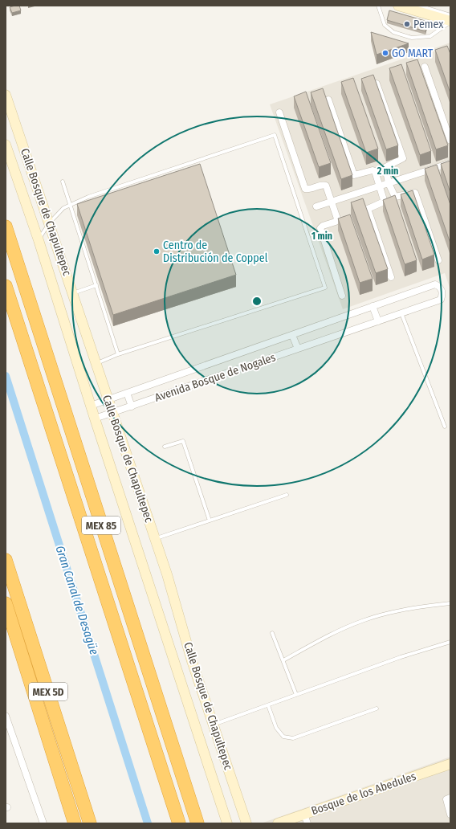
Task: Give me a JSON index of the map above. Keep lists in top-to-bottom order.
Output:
{
  "streets": {
    "highway": ["MEX 85", "MEX 5D"],
    "main road": ["Calle Bosque de Chapultepec", "Bosque de los Abedules"],
    "street": ["Avenida Bosque de Nogales"]
  },
  "crossings": [
    ["Calle Bosque de Chapultepec", "Avenida Bosque de Nogales"]
  ],
  "water": ["Gran Canal de Desagüe"],
  "places": ["Pemex", "GO MART", "Centro de Distribución de Coppel"],
  "rings": ["2 min", "1 min"]
}
